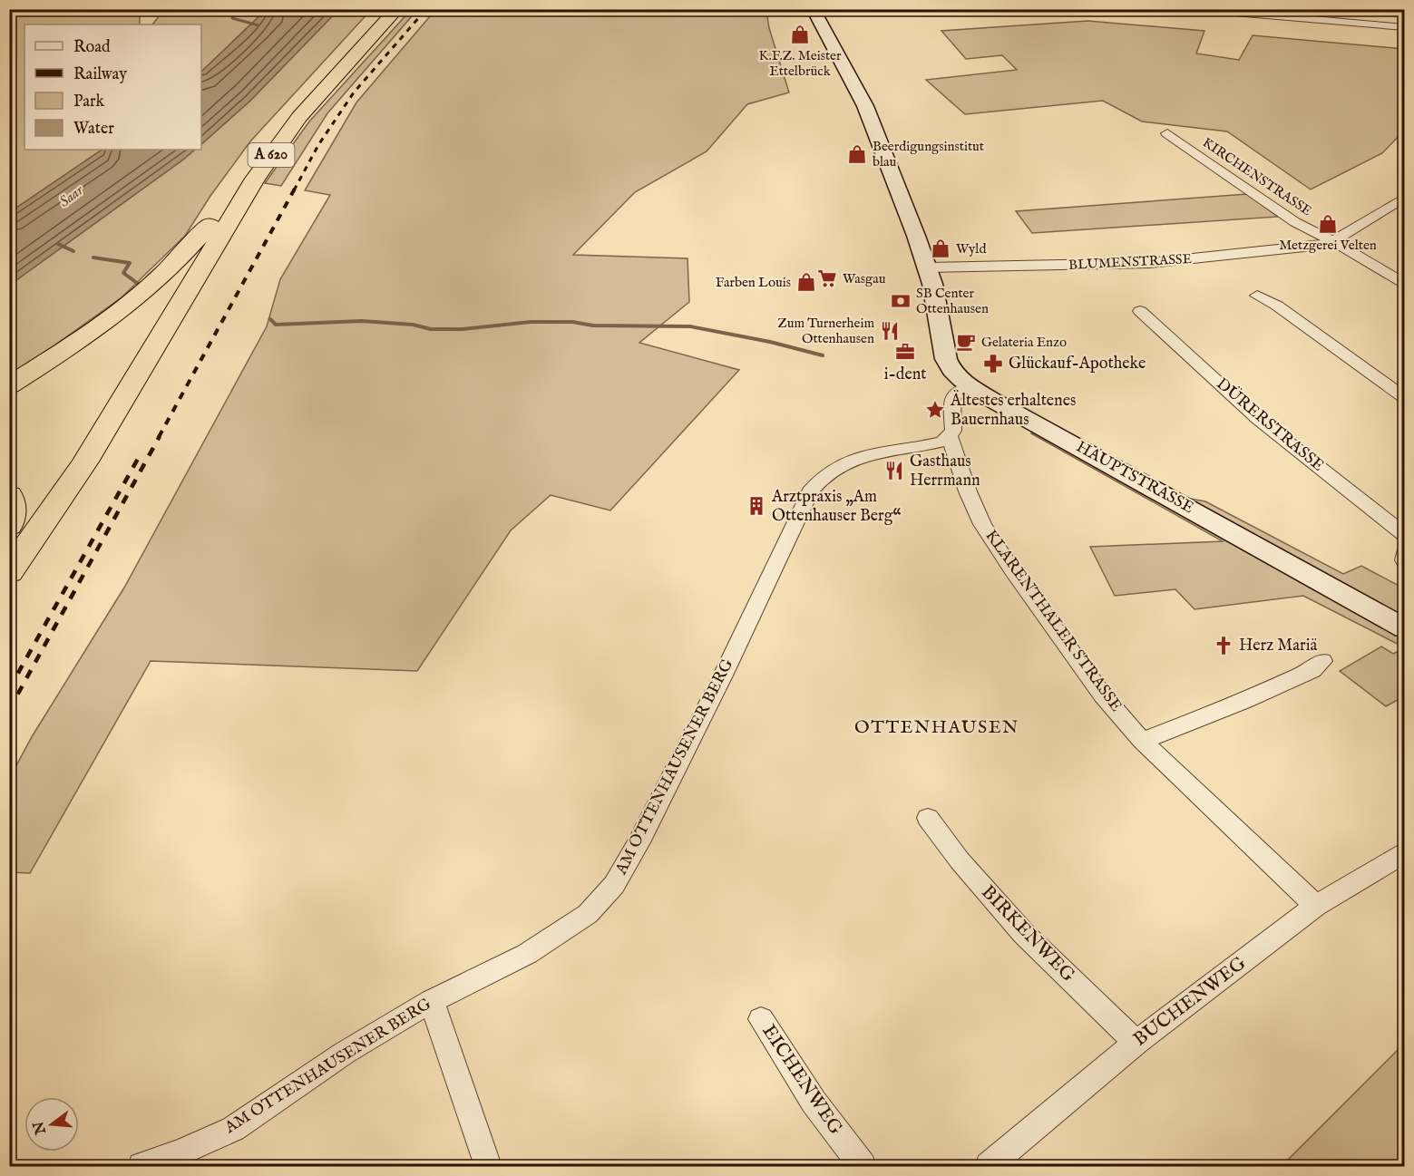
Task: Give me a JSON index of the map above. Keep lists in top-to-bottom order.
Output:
{
  "streets": {
    "highway": ["A 620"],
    "main road": ["HAUPTSTRASSE"],
    "street": [
      "KIRCHENSTRASSE",
      "BLUMENSTRASSE",
      "DÜRERSTRASSE",
      "KLARENTHALER STRASSE",
      "AM OTTENHAUSENER BERG",
      "BIRKENWEG",
      "BUCHENWEG",
      "EICHENWEG"
    ]
  },
  "crossings": [
    ["KIRCHENSTRASSE", "BLUMENSTRASSE"],
    ["BLUMENSTRASSE", "HAUPTSTRASSE"],
    ["KLARENTHALER STRASSE", "AM OTTENHAUSENER BERG"],
    ["KLARENTHALER STRASSE", "BUCHENWEG"],
    ["BIRKENWEG", "BUCHENWEG"]
  ],
  "districts": ["OTTENHAUSEN"],
  "water": ["Saar"],
  "places": {
    "shop": [
      "K.F.Z. Meister Ettelbrück",
      "Beerdigungsinstitut blau",
      "Metzgerei Velten",
      "Wyld",
      "Farben Louis"
    ],
    "supermarket": ["Wasgau"],
    "bank": ["SB Center Ottenhausen"],
    "restaurant": ["Zum Turnerheim Ottenhausen", "Gasthaus Herrmann"],
    "cafe": ["Gelateria Enzo"],
    "office": ["i-dent"],
    "pharmacy": ["Glückauf-Apotheke"],
    "place": ["Ältestes erhaltenes Bauernhaus"],
    "building": ["Arztpraxis „Am Ottenhauser Berg“"],
    "church": ["Herz Mariä"]
  },
  "legend": [
    "Road",
    "Railway",
    "Park",
    "Water"
  ],
  "north": "left"
}
